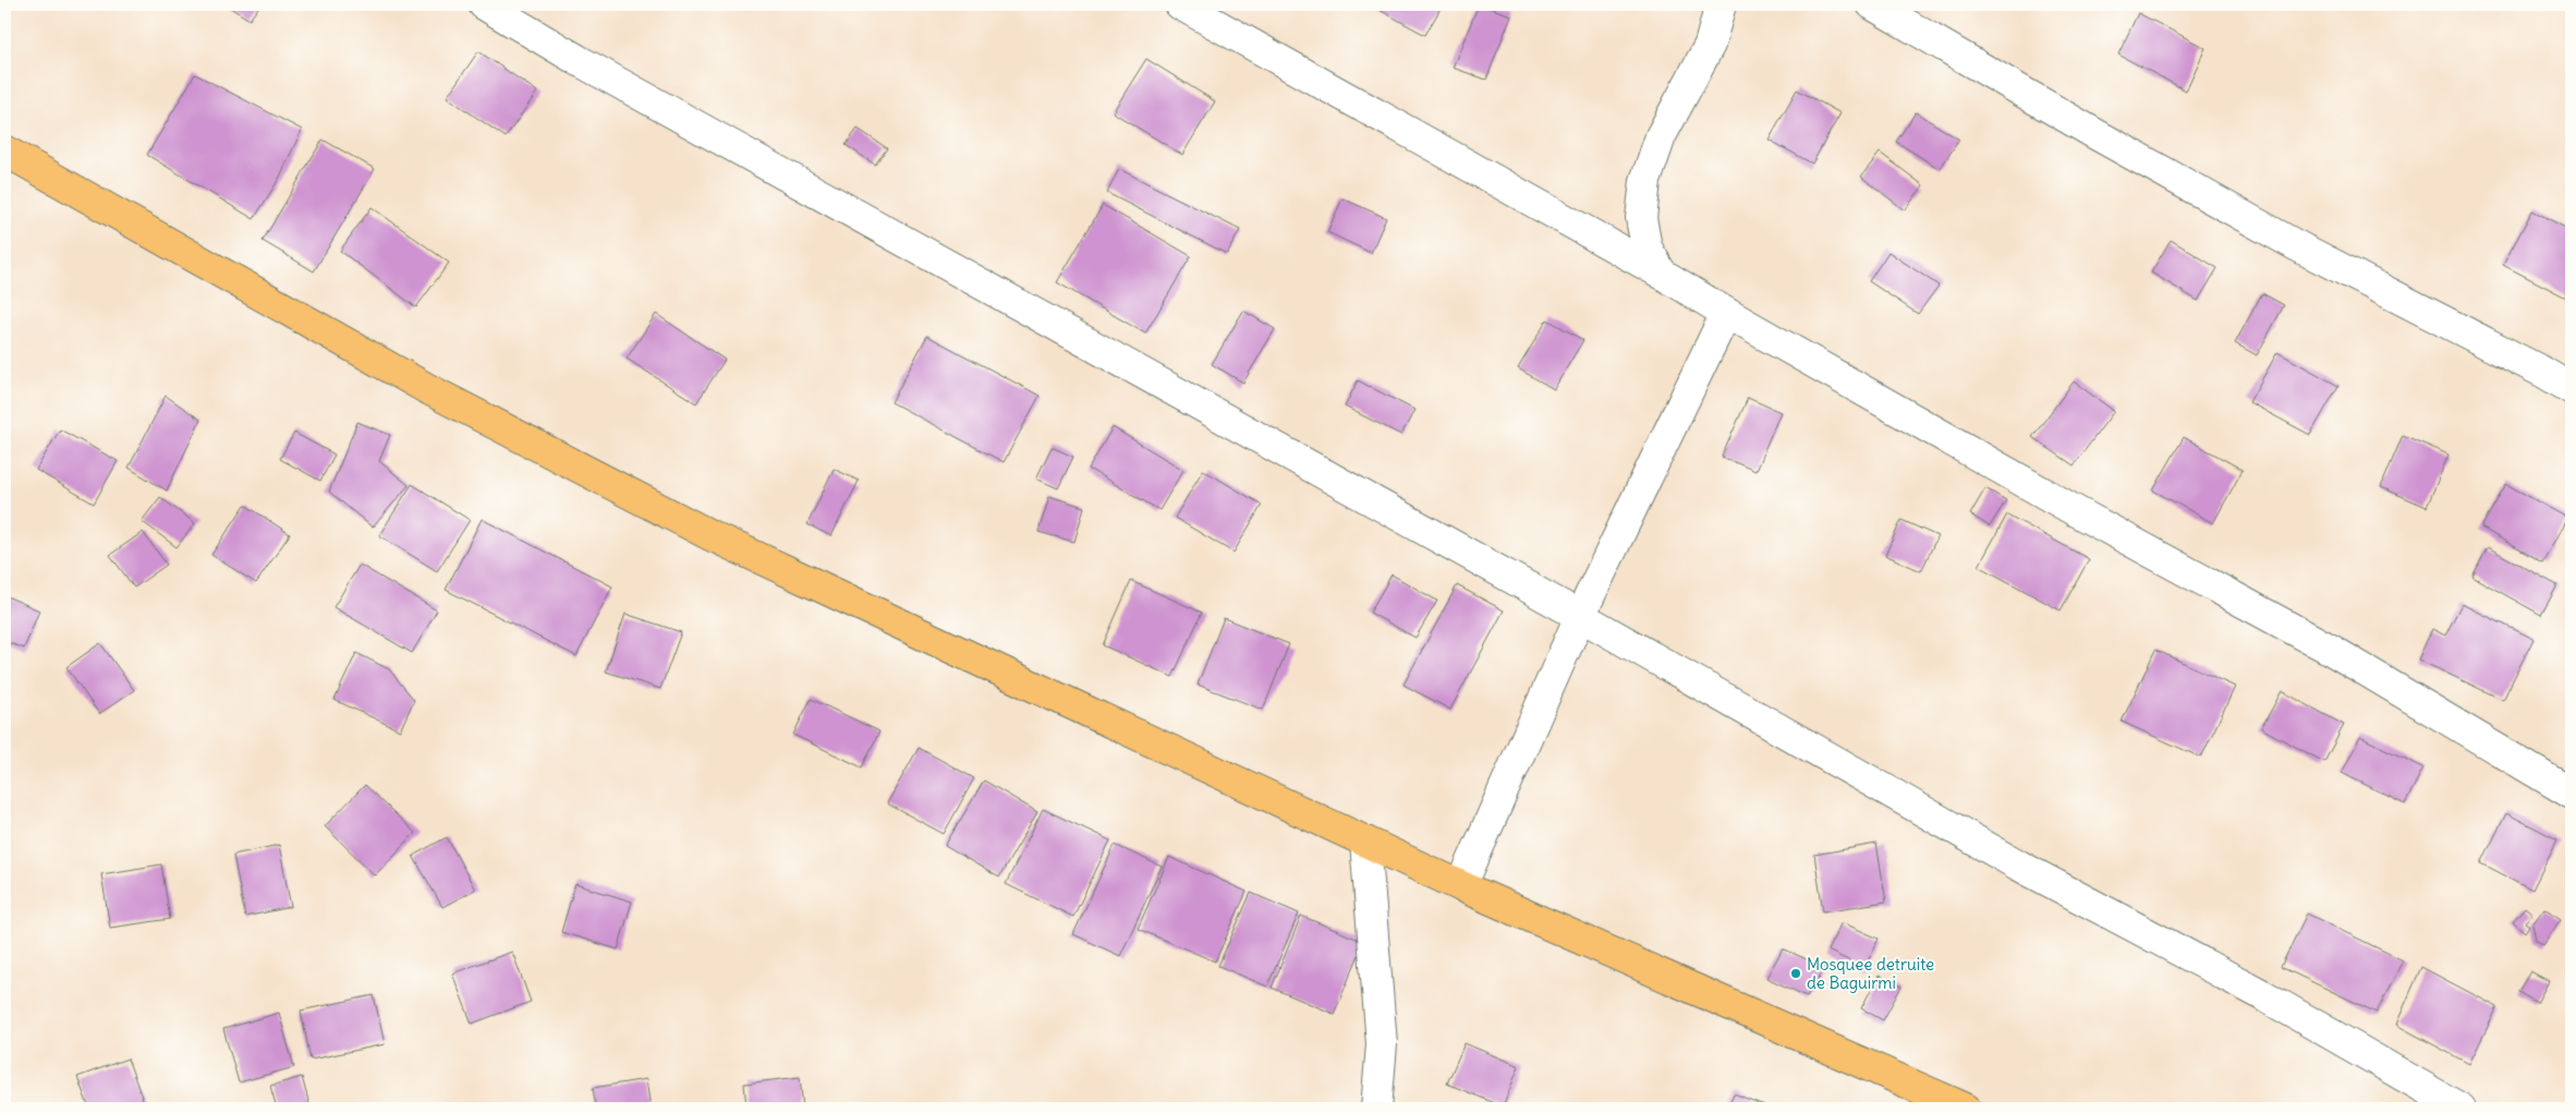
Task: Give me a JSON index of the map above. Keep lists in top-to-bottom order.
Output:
{
  "places": ["Mosquee detruite de Baguirmi"]
}
